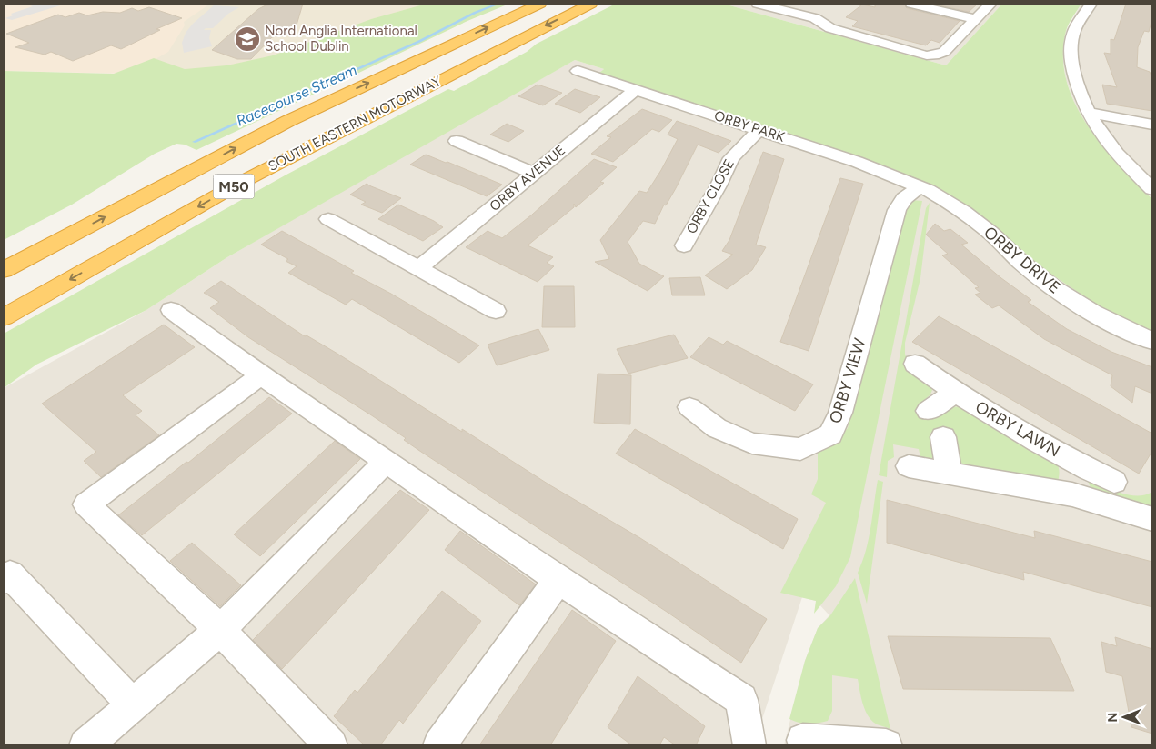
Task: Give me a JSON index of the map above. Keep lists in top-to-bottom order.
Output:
{
  "streets": {
    "highway": ["SOUTH EASTERN MOTORWAY", "M50"],
    "street": [
      "ORBY PARK",
      "ORBY AVENUE",
      "ORBY CLOSE",
      "ORBY DRIVE",
      "ORBY VIEW",
      "ORBY LAWN"
    ]
  },
  "crossings": [
    ["ORBY PARK", "ORBY AVENUE"],
    ["ORBY PARK", "ORBY CLOSE"],
    ["ORBY PARK", "ORBY DRIVE"],
    ["ORBY PARK", "ORBY VIEW"],
    ["ORBY DRIVE", "ORBY VIEW"]
  ],
  "water": ["Racecourse Stream"],
  "places": {
    "school or university": ["Nord Anglia International School Dublin"]
  },
  "north": "left"
}
